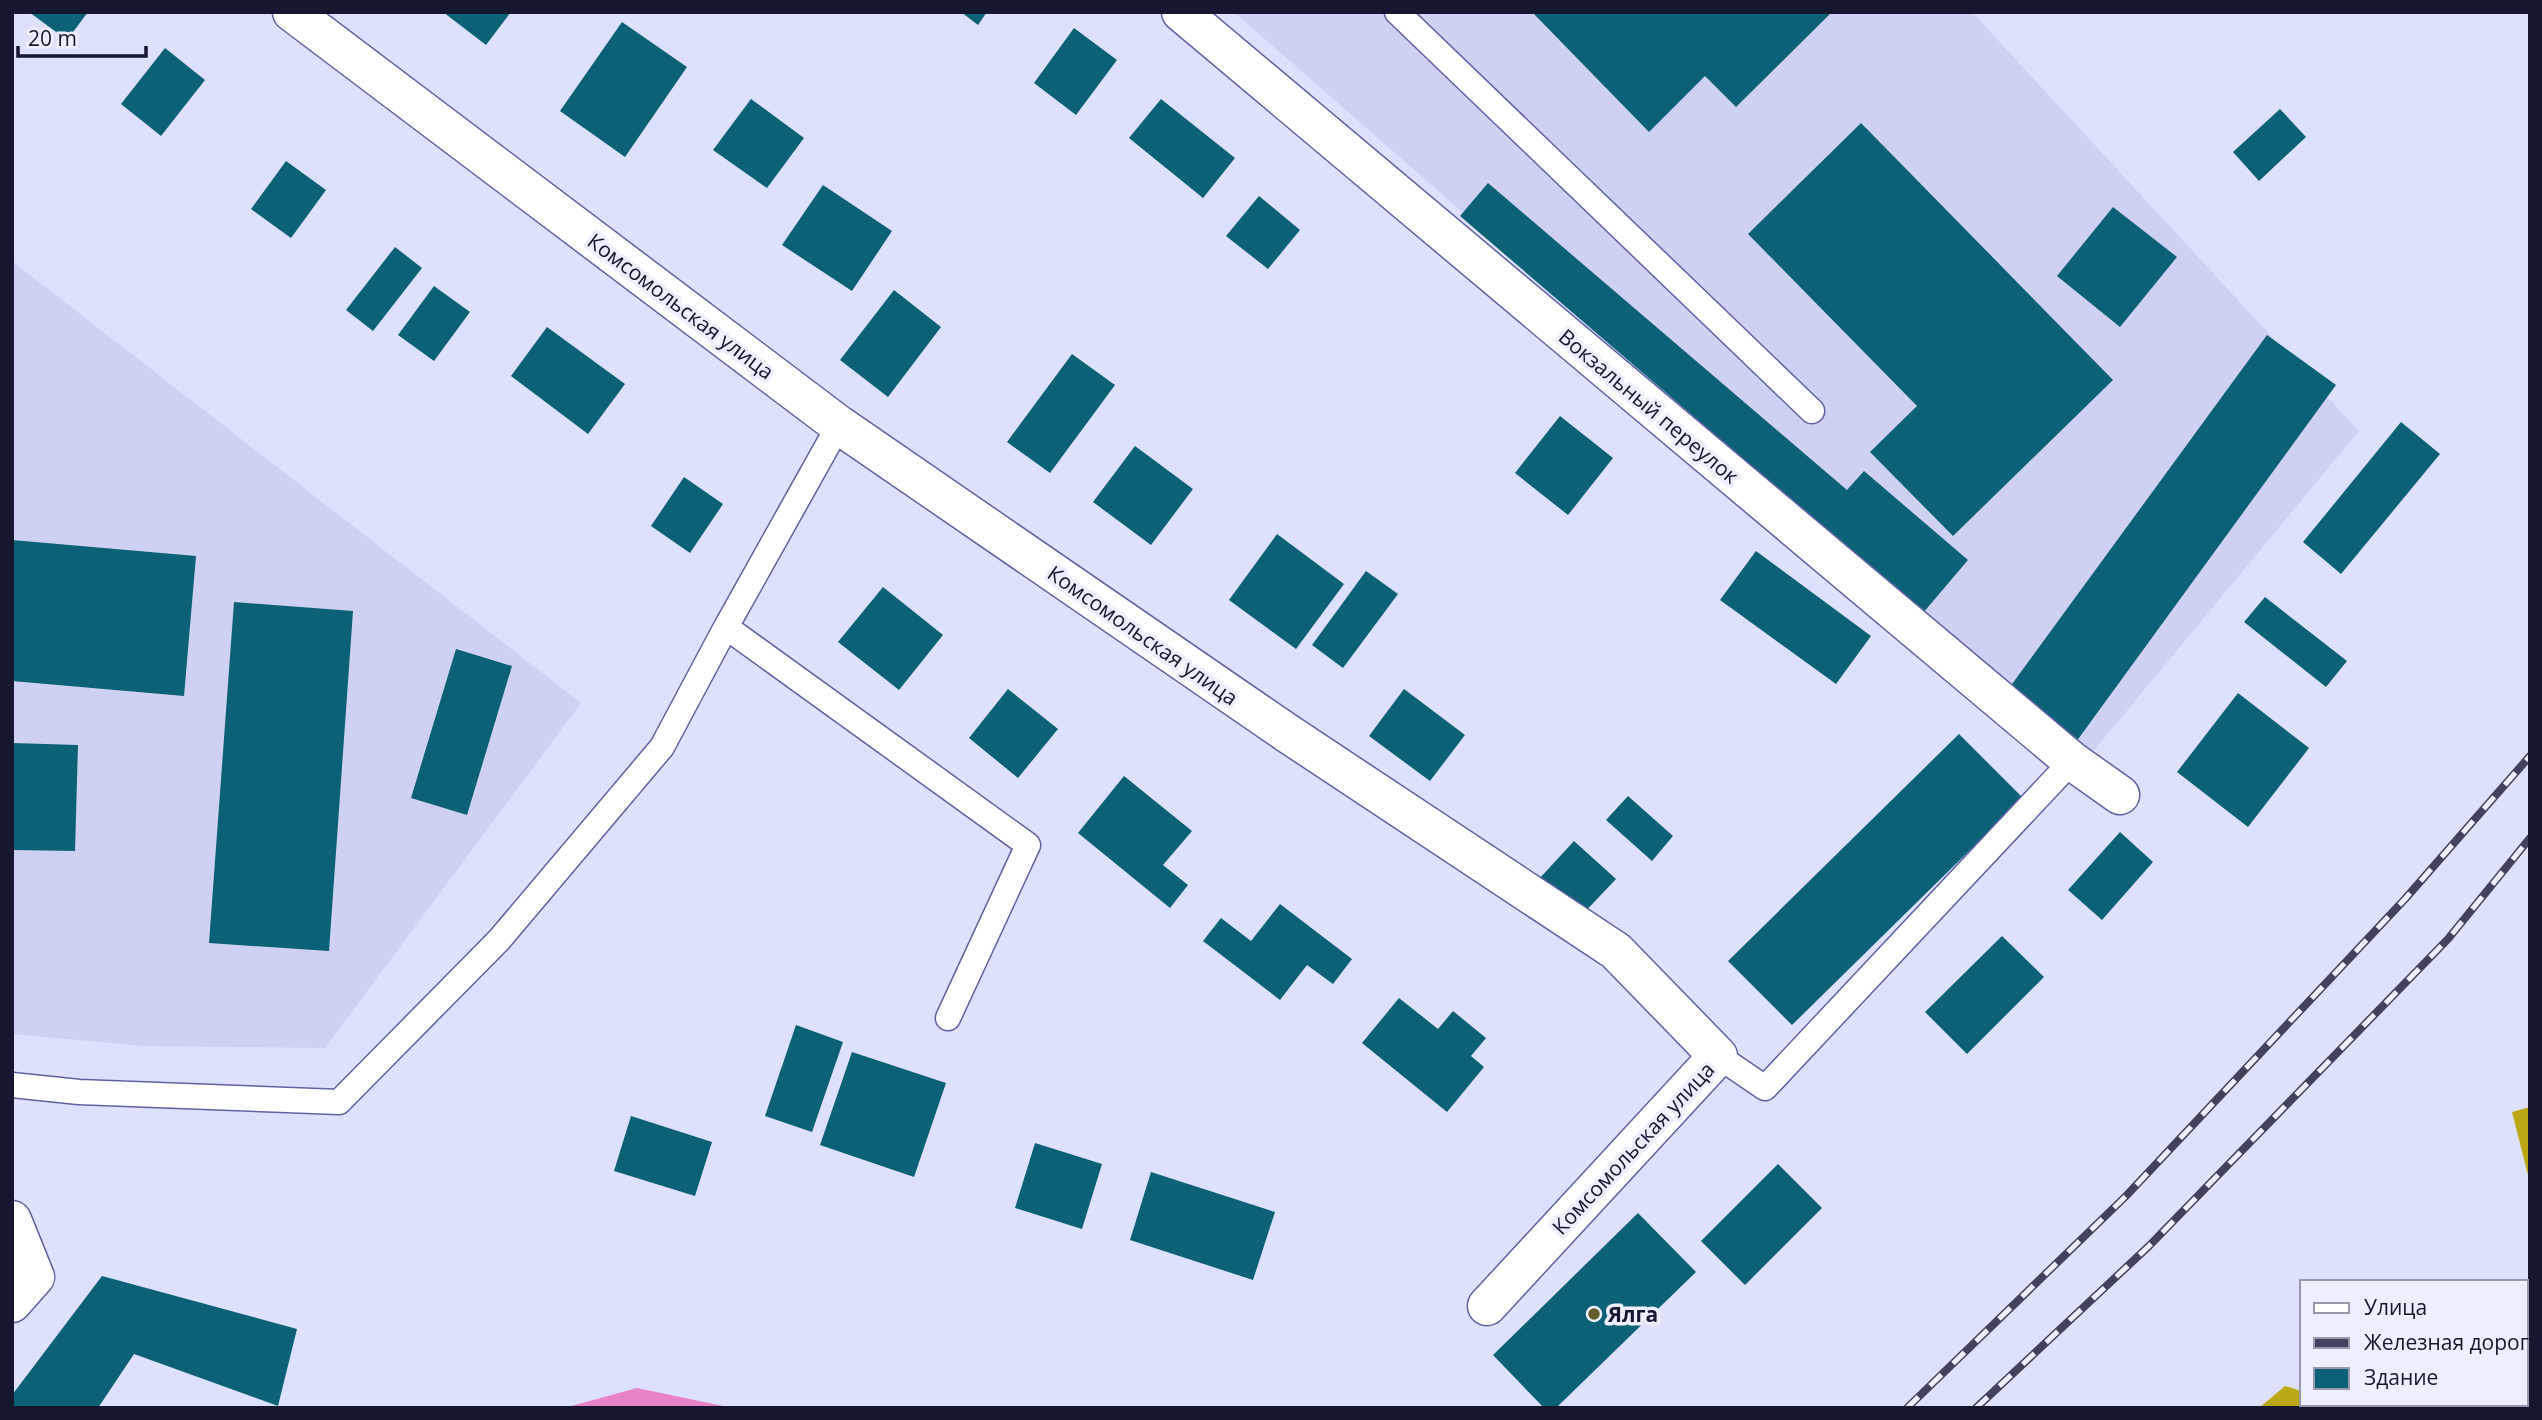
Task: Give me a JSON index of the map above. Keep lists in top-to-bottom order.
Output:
{
  "streets": {
    "street": ["Комсомольская улица", "Вокзальный переулок"]
  },
  "places": ["Ялга"],
  "legend": ["Улица", "Железная дорога", "Здание"],
  "scale_bar": "20 m"
}
